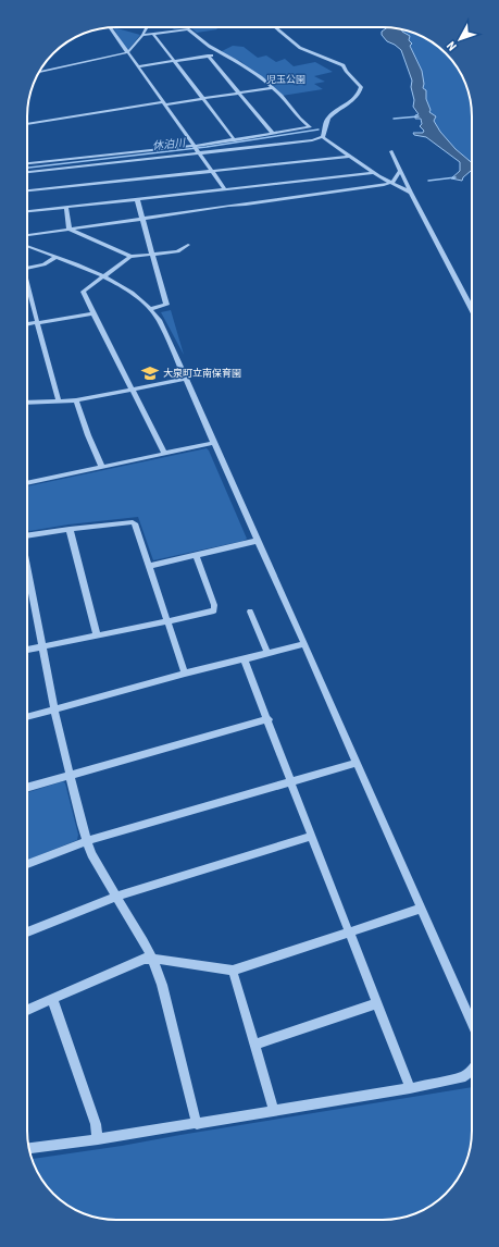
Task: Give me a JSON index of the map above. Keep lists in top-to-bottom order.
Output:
{
  "water": ["休泊川"],
  "parks": ["児玉公園"],
  "places": {
    "school or university": ["大泉町立南保育園"]
  },
  "north": "bottom left"
}
